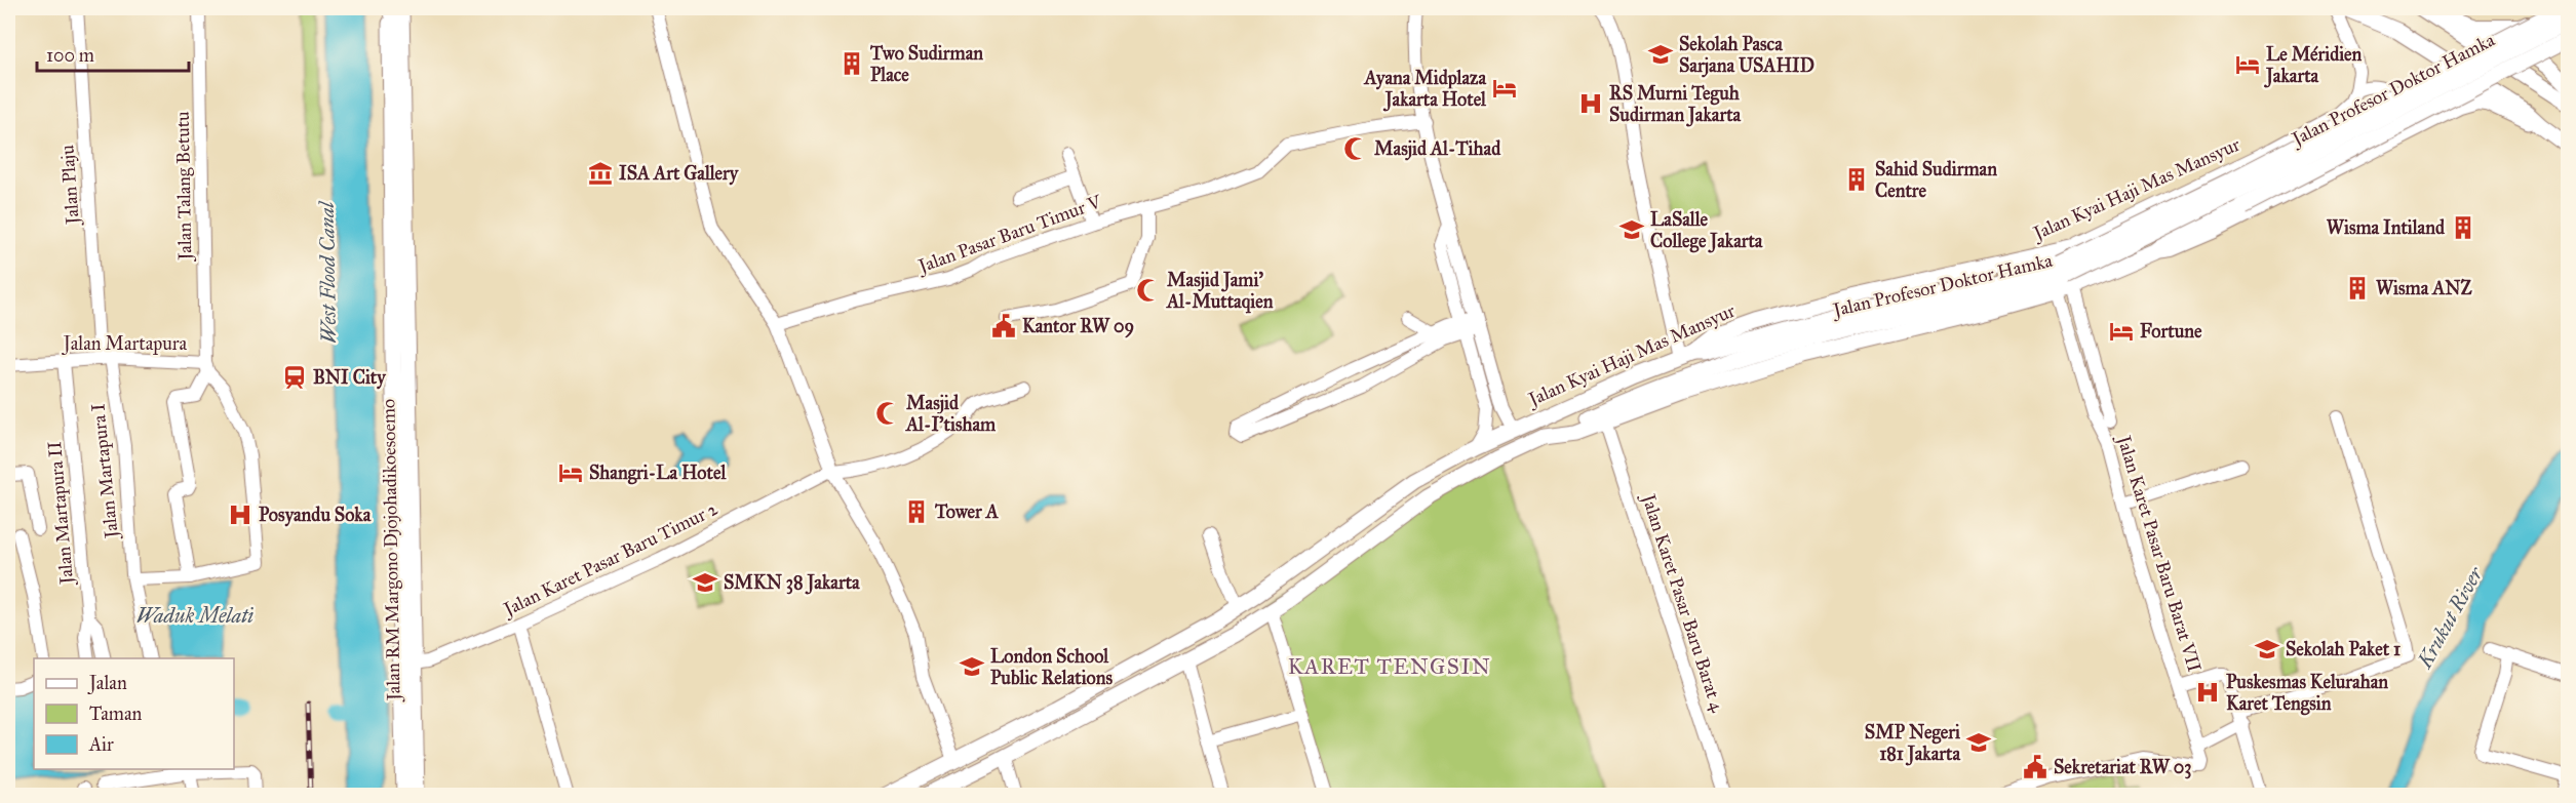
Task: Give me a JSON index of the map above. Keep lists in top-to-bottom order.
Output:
{
  "streets": {
    "main road": ["Jalan Profesor Doktor Hamka", "Jalan Kyai Haji Mas Mansyur", "Jalan RM Margono Djojohadikoesoemo"],
    "street": [
      "Jalan Plaju",
      "Jalan Talang Betutu",
      "Jalan Pasar Baru Timur V",
      "Jalan Martapura",
      "Jalan Martapura I",
      "Jalan Martapura II",
      "Jalan Karet Pasar Baru Barat VII",
      "Jalan Karet Pasar Baru Timur 2",
      "Jalan Karet Pasar Baru Barat 4"
    ]
  },
  "crossings": [
    ["Jalan Profesor Doktor Hamka", "Jalan Kyai Haji Mas Mansyur"],
    ["Jalan Plaju", "Jalan Martapura"],
    ["Jalan Plaju", "Jalan Martapura I"],
    ["Jalan Talang Betutu", "Jalan Martapura"],
    ["Jalan Martapura", "Jalan Martapura I"],
    ["Jalan Martapura", "Jalan Martapura II"],
    ["Jalan RM Margono Djojohadikoesoemo", "Jalan Karet Pasar Baru Timur 2"]
  ],
  "districts": ["KARET TENGSIN"],
  "water": ["West Flood Canal", "Waduk Melati", "Krukut River"],
  "places": {
    "school or university": [
      "Sekolah Pasca Sarjana USAHID",
      "LaSalle College Jakarta",
      "SMKN 38 Jakarta",
      "Sekolah Paket 1",
      "London School Public Relations",
      "SMP Negeri 181 Jakarta"
    ],
    "building": [
      "Two Sudirman Place",
      "Sahid Sudirman Centre",
      "Wisma Intiland",
      "Wisma ANZ",
      "Tower A"
    ],
    "hotel": [
      "Le Méridien Jakarta",
      "Ayana Midplaza Jakarta Hotel",
      "Fortune",
      "Shangri-La Hotel"
    ],
    "hospital": ["RS Murni Teguh Sudirman Jakarta", "Posyandu Soka", "Puskesmas Kelurahan Karet Tengsin"],
    "mosque": ["Masjid Al-Tihad", "Masjid Jami' Al-Muttaqien", "Masjid Al-I'tisham"],
    "museum": ["ISA Art Gallery"],
    "public building": ["Kantor RW 09", "Sekretariat RW 03"],
    "station": ["BNI City"]
  },
  "legend": ["Jalan", "Taman", "Air"],
  "scale_bar": "100 m"
}
